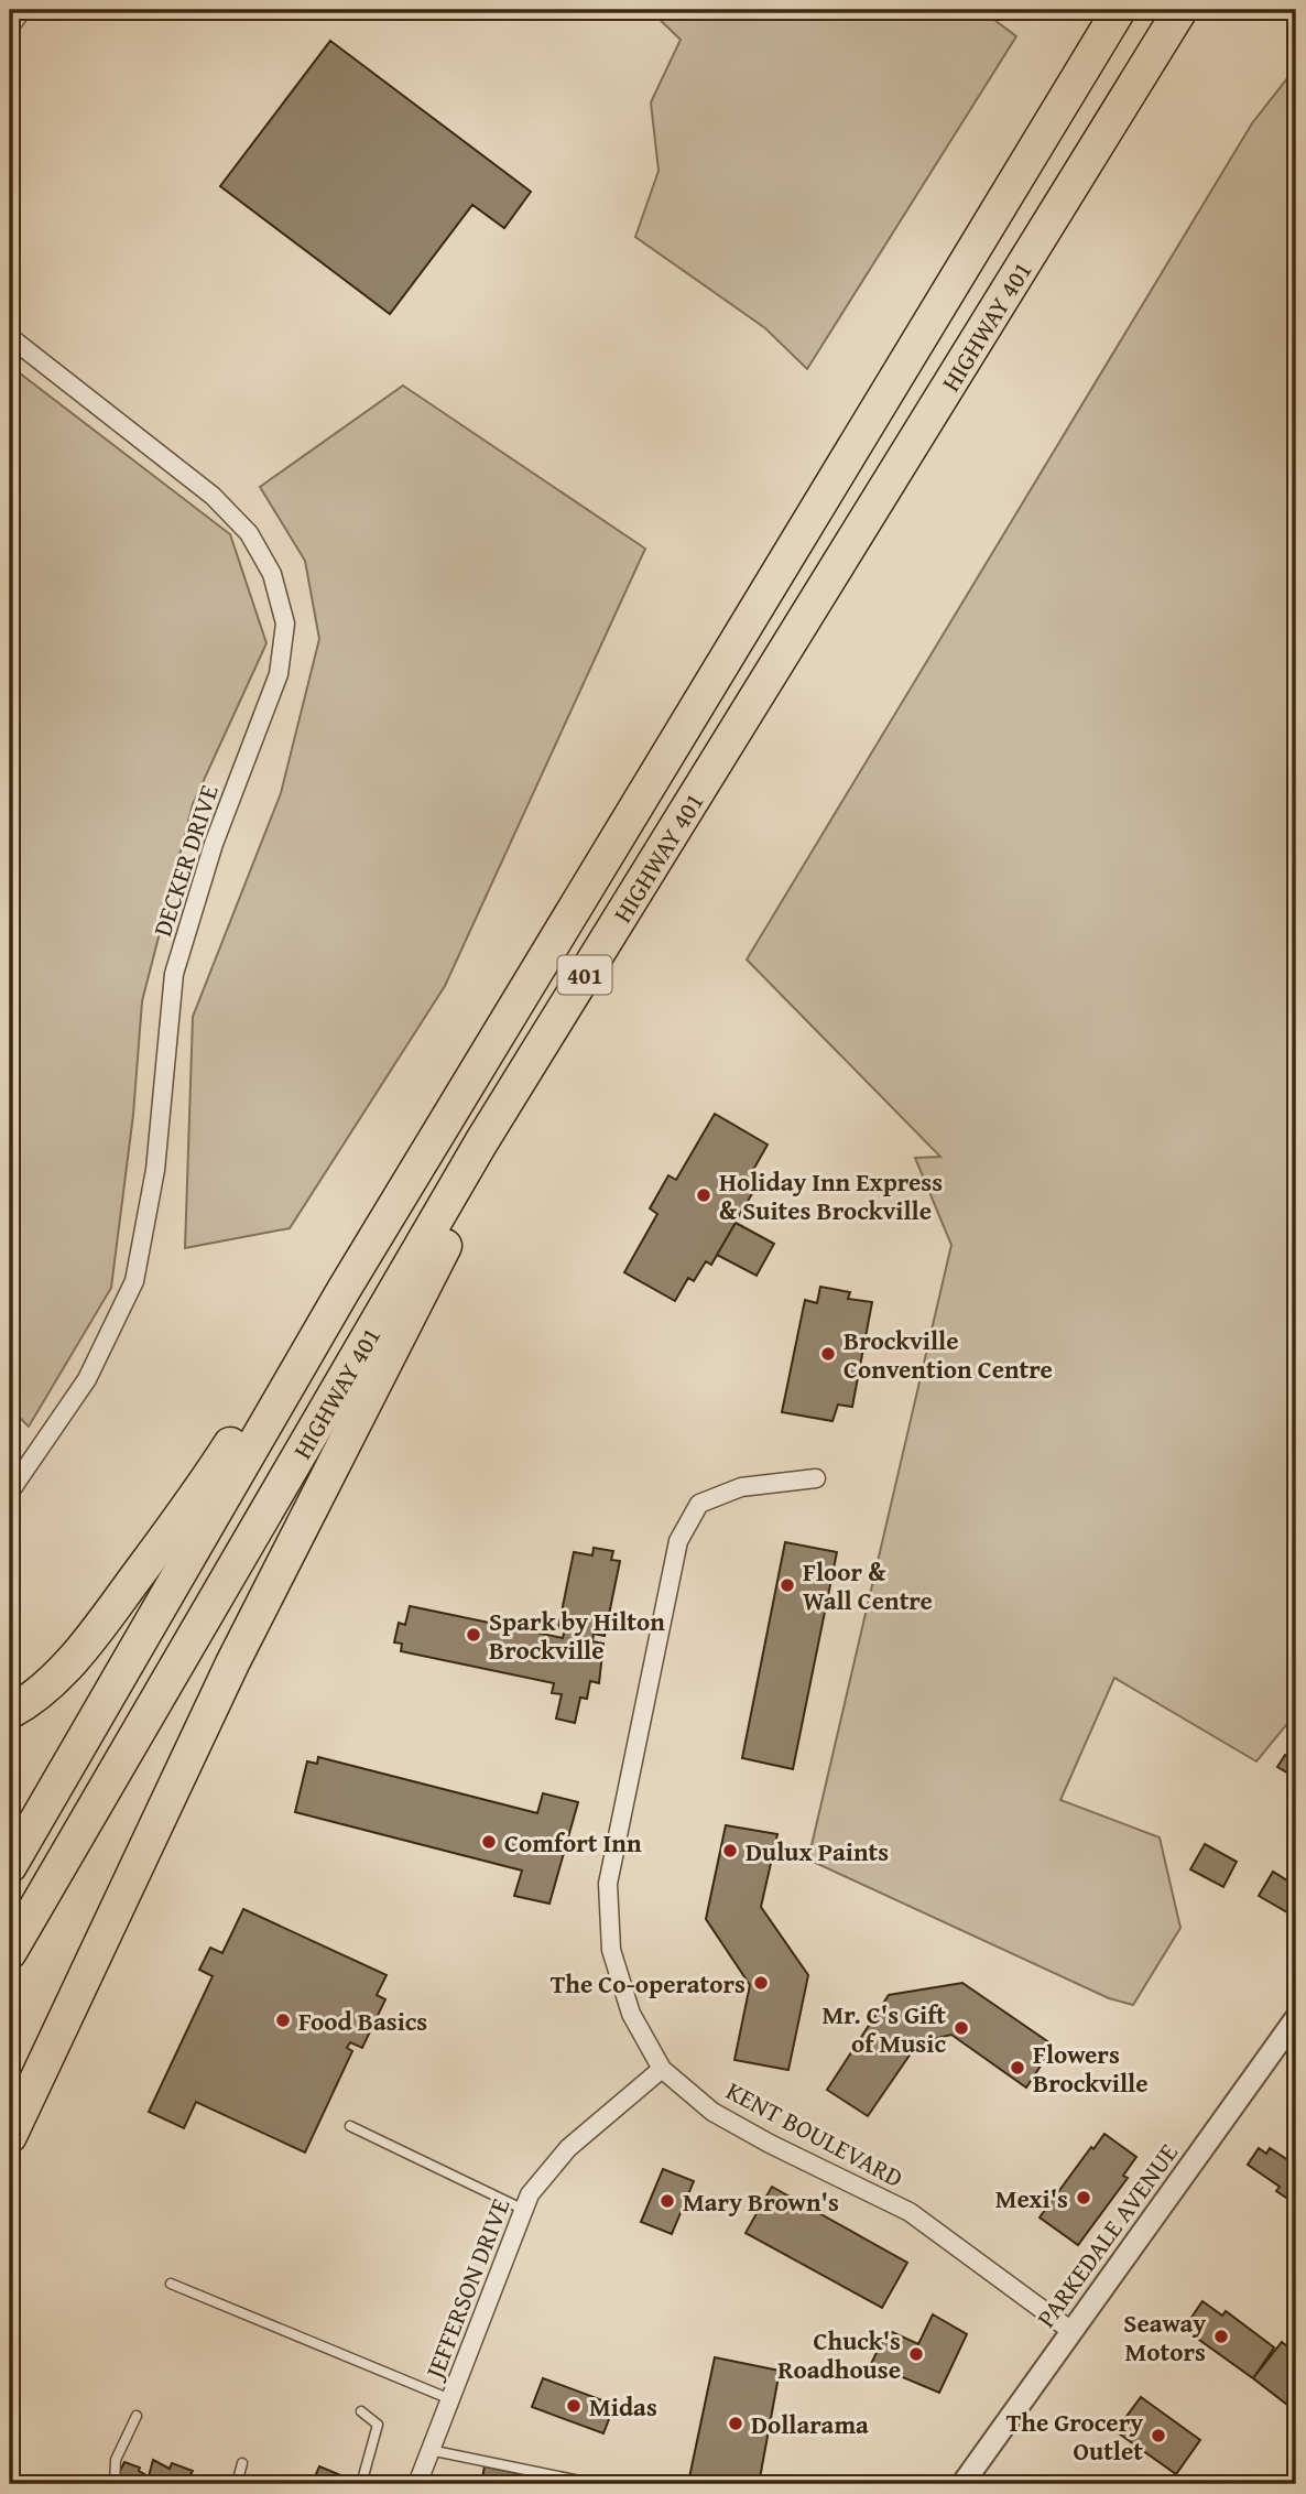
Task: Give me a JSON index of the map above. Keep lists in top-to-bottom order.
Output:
{
  "streets": {
    "highway": ["HIGHWAY 401", "401"],
    "street": [
      "DECKER DRIVE",
      "KENT BOULEVARD",
      "PARKEDALE AVENUE",
      "JEFFERSON DRIVE"
    ]
  },
  "crossings": [
    ["KENT BOULEVARD", "PARKEDALE AVENUE"],
    ["KENT BOULEVARD", "JEFFERSON DRIVE"]
  ],
  "places": [
    "Holiday Inn Express & Suites Brockville",
    "Brockville Convention Centre",
    "Floor & Wall Centre",
    "Spark by Hilton Brockville",
    "Comfort Inn",
    "Dulux Paints",
    "The Co-operators",
    "Food Basics",
    "Mr. C's Gift of Music",
    "Flowers Brockville",
    "Mexi's",
    "Mary Brown's",
    "Seaway Motors",
    "Chuck's Roadhouse",
    "Midas",
    "Dollarama",
    "The Grocery Outlet"
  ]
}
